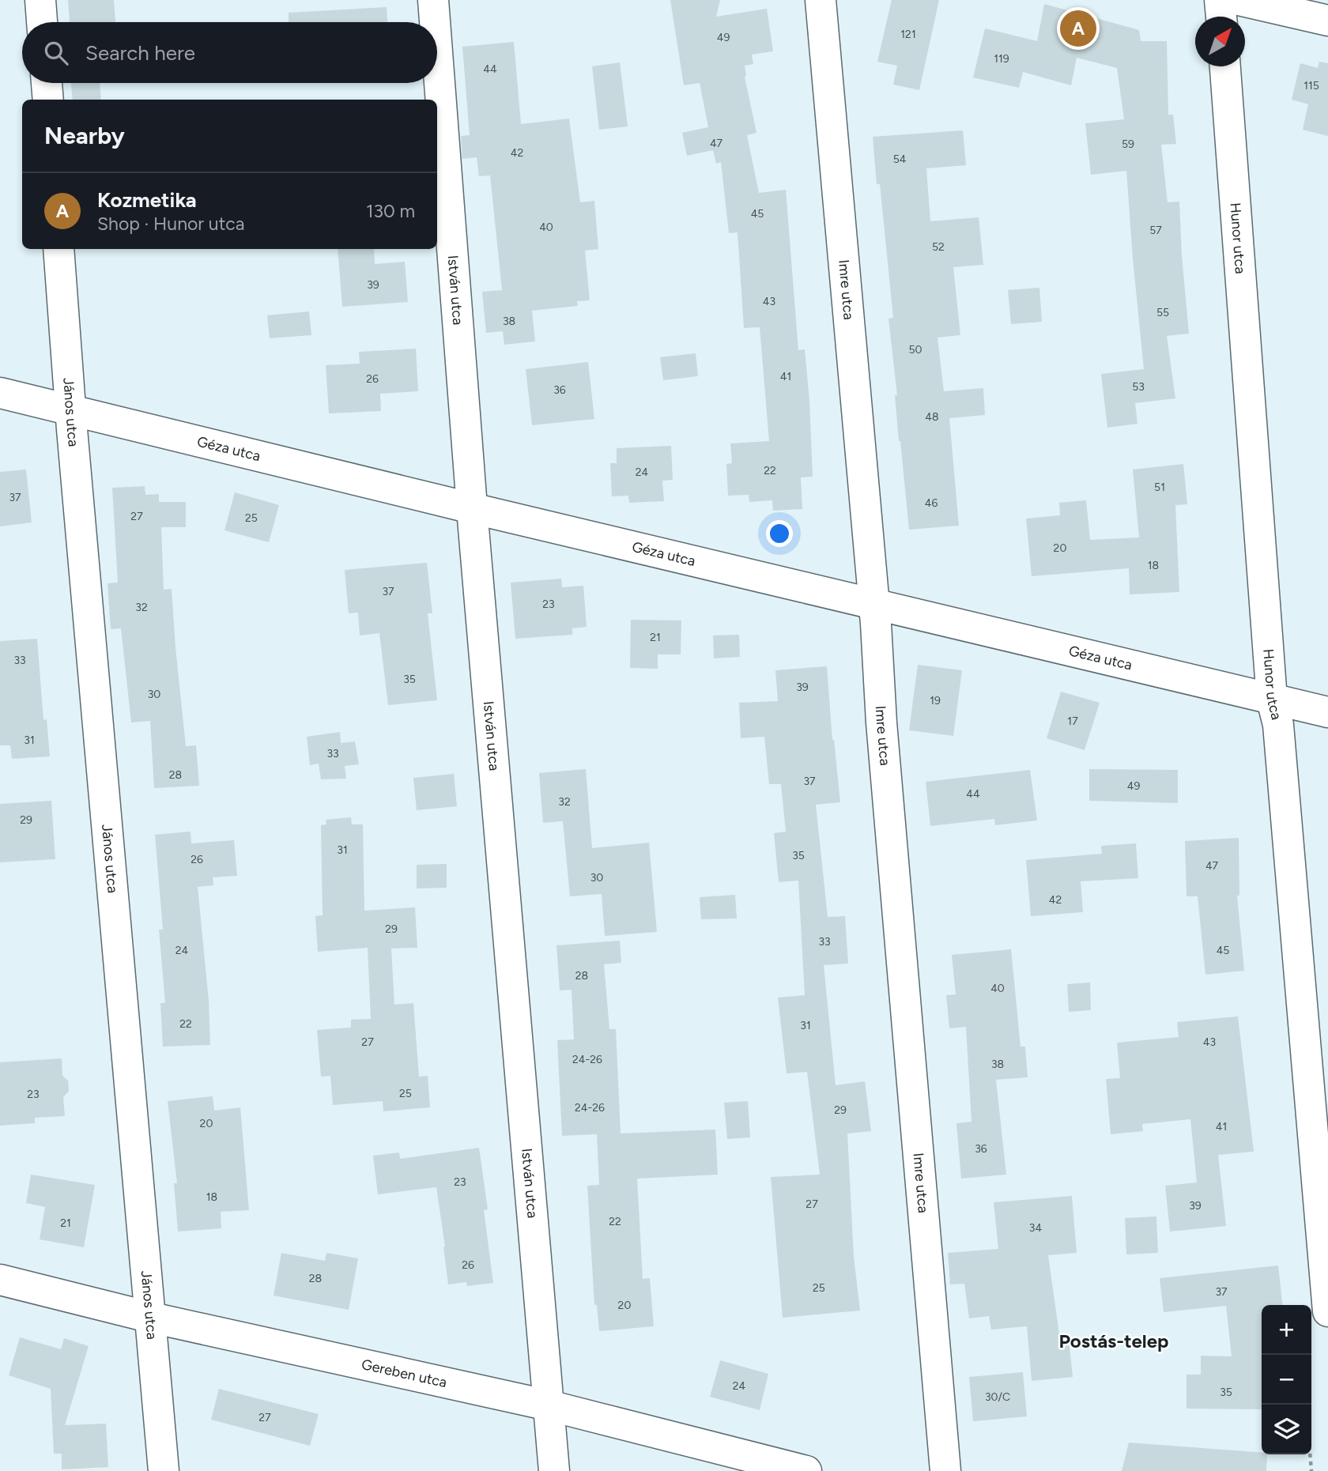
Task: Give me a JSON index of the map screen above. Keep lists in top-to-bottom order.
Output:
{
  "streets": {
    "street": [
      "Hunor utca",
      "Imre utca",
      "István utca",
      "János utca",
      "Géza utca",
      "Gereben utca"
    ]
  },
  "crossings": [
    ["Hunor utca", "Géza utca"],
    ["Imre utca", "Géza utca"],
    ["István utca", "Géza utca"],
    ["István utca", "Gereben utca"],
    ["János utca", "Géza utca"],
    ["János utca", "Gereben utca"]
  ],
  "districts": ["Postás-telep"],
  "house_numbers": [
    "121",
    "49",
    "119",
    "44",
    "115",
    "47",
    "59",
    "42",
    "54",
    "45",
    "40",
    "57",
    "52",
    "39",
    "43",
    "55",
    "38",
    "50",
    "41",
    "26",
    "53",
    "36",
    "48",
    "22",
    "24",
    "51",
    "37",
    "46",
    "27",
    "25",
    "20",
    "18",
    "37",
    "23",
    "32",
    "21",
    "33",
    "35",
    "39",
    "30",
    "19",
    "17",
    "31",
    "33",
    "28",
    "37",
    "49",
    "44",
    "32",
    "29",
    "31",
    "35",
    "26",
    "47",
    "30",
    "42",
    "29",
    "33",
    "24",
    "45",
    "28",
    "40",
    "22",
    "31",
    "27",
    "43",
    "24-26",
    "38",
    "25",
    "23",
    "24-26",
    "29",
    "20",
    "41",
    "36",
    "23",
    "18",
    "27",
    "39",
    "22",
    "21",
    "34",
    "26",
    "28",
    "25",
    "37",
    "20",
    "24",
    "35",
    "30/C",
    "27"
  ],
  "north": "top right",
  "page": {
    "pins": "A",
    "search": "Search here",
    "heading": "Nearby",
    "list": [
      {
        "mark": "A",
        "name": "Kozmetika",
        "note": "Shop · Hunor utca",
        "value": "130 m"
      }
    ],
    "map_buttons": ["+", "−"]
  }
}
